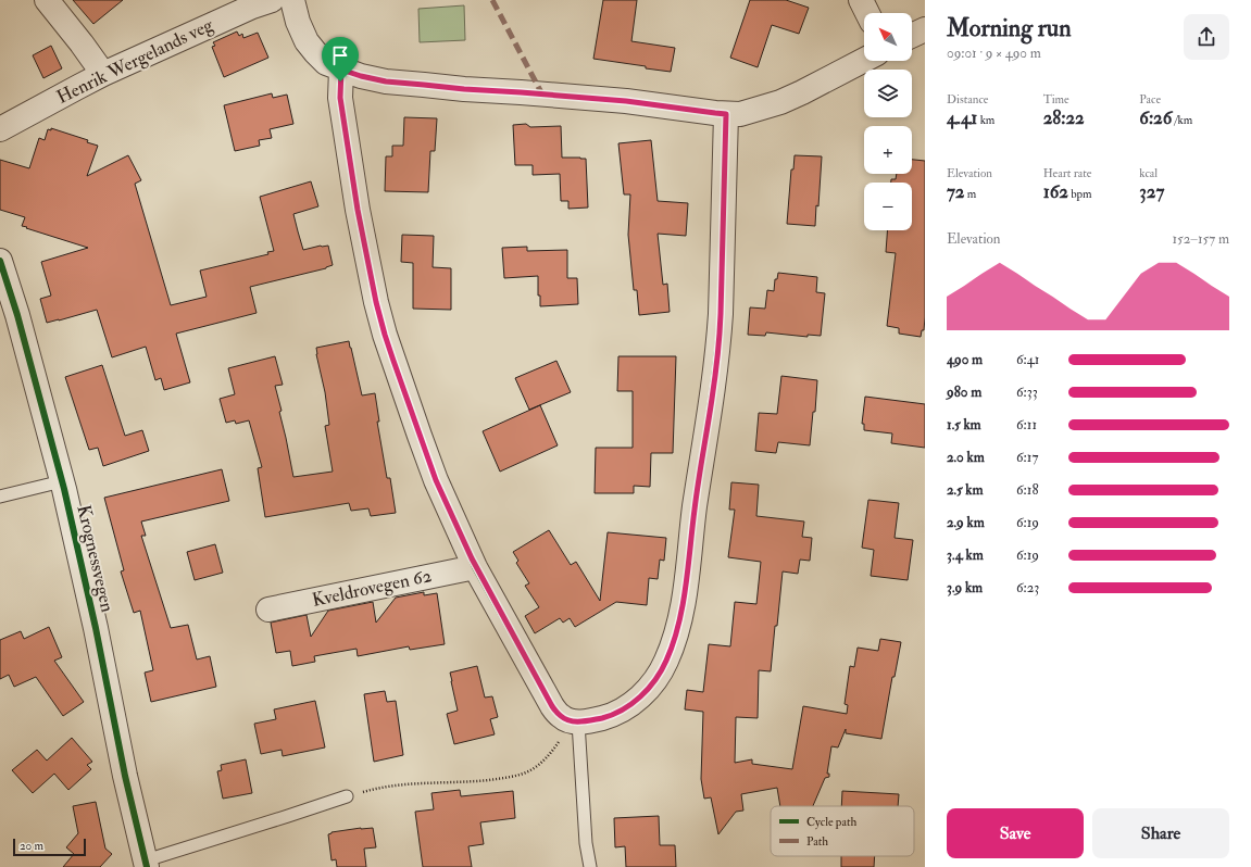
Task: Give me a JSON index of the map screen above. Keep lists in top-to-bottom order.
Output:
{
  "streets": {
    "street": ["Henrik Wergelands veg", "Krognessvegen", "Kveldrovegen 62"]
  },
  "legend": ["Cycle path", "Path"],
  "scale_bar": "20 m",
  "north": "top left",
  "page": {
    "heading": ["Morning run", "09:01 · 9 × 490 m"],
    "map_buttons": ["+", "−"],
    "stats": [
      ["Distance", "4.41 km"],
      ["Time", "28:22"],
      ["Pace", "6:26 /km"],
      ["Elevation", "72 m"],
      ["Heart rate", "162 bpm"],
      ["kcal", "327"]
    ],
    "chart": ["Elevation", "152–157 m"],
    "list": [
      {
        "name": "490 m",
        "note": "6:41"
      },
      {
        "name": "980 m",
        "note": "6:33"
      },
      {
        "name": "1.5 km",
        "note": "6:11"
      },
      {
        "name": "2.0 km",
        "note": "6:17"
      },
      {
        "name": "2.5 km",
        "note": "6:18"
      },
      {
        "name": "2.9 km",
        "note": "6:19"
      },
      {
        "name": "3.4 km",
        "note": "6:19"
      },
      {
        "name": "3.9 km",
        "note": "6:23"
      }
    ],
    "buttons": ["Save", "Share"],
    "scale": "20 m"
  }
}
